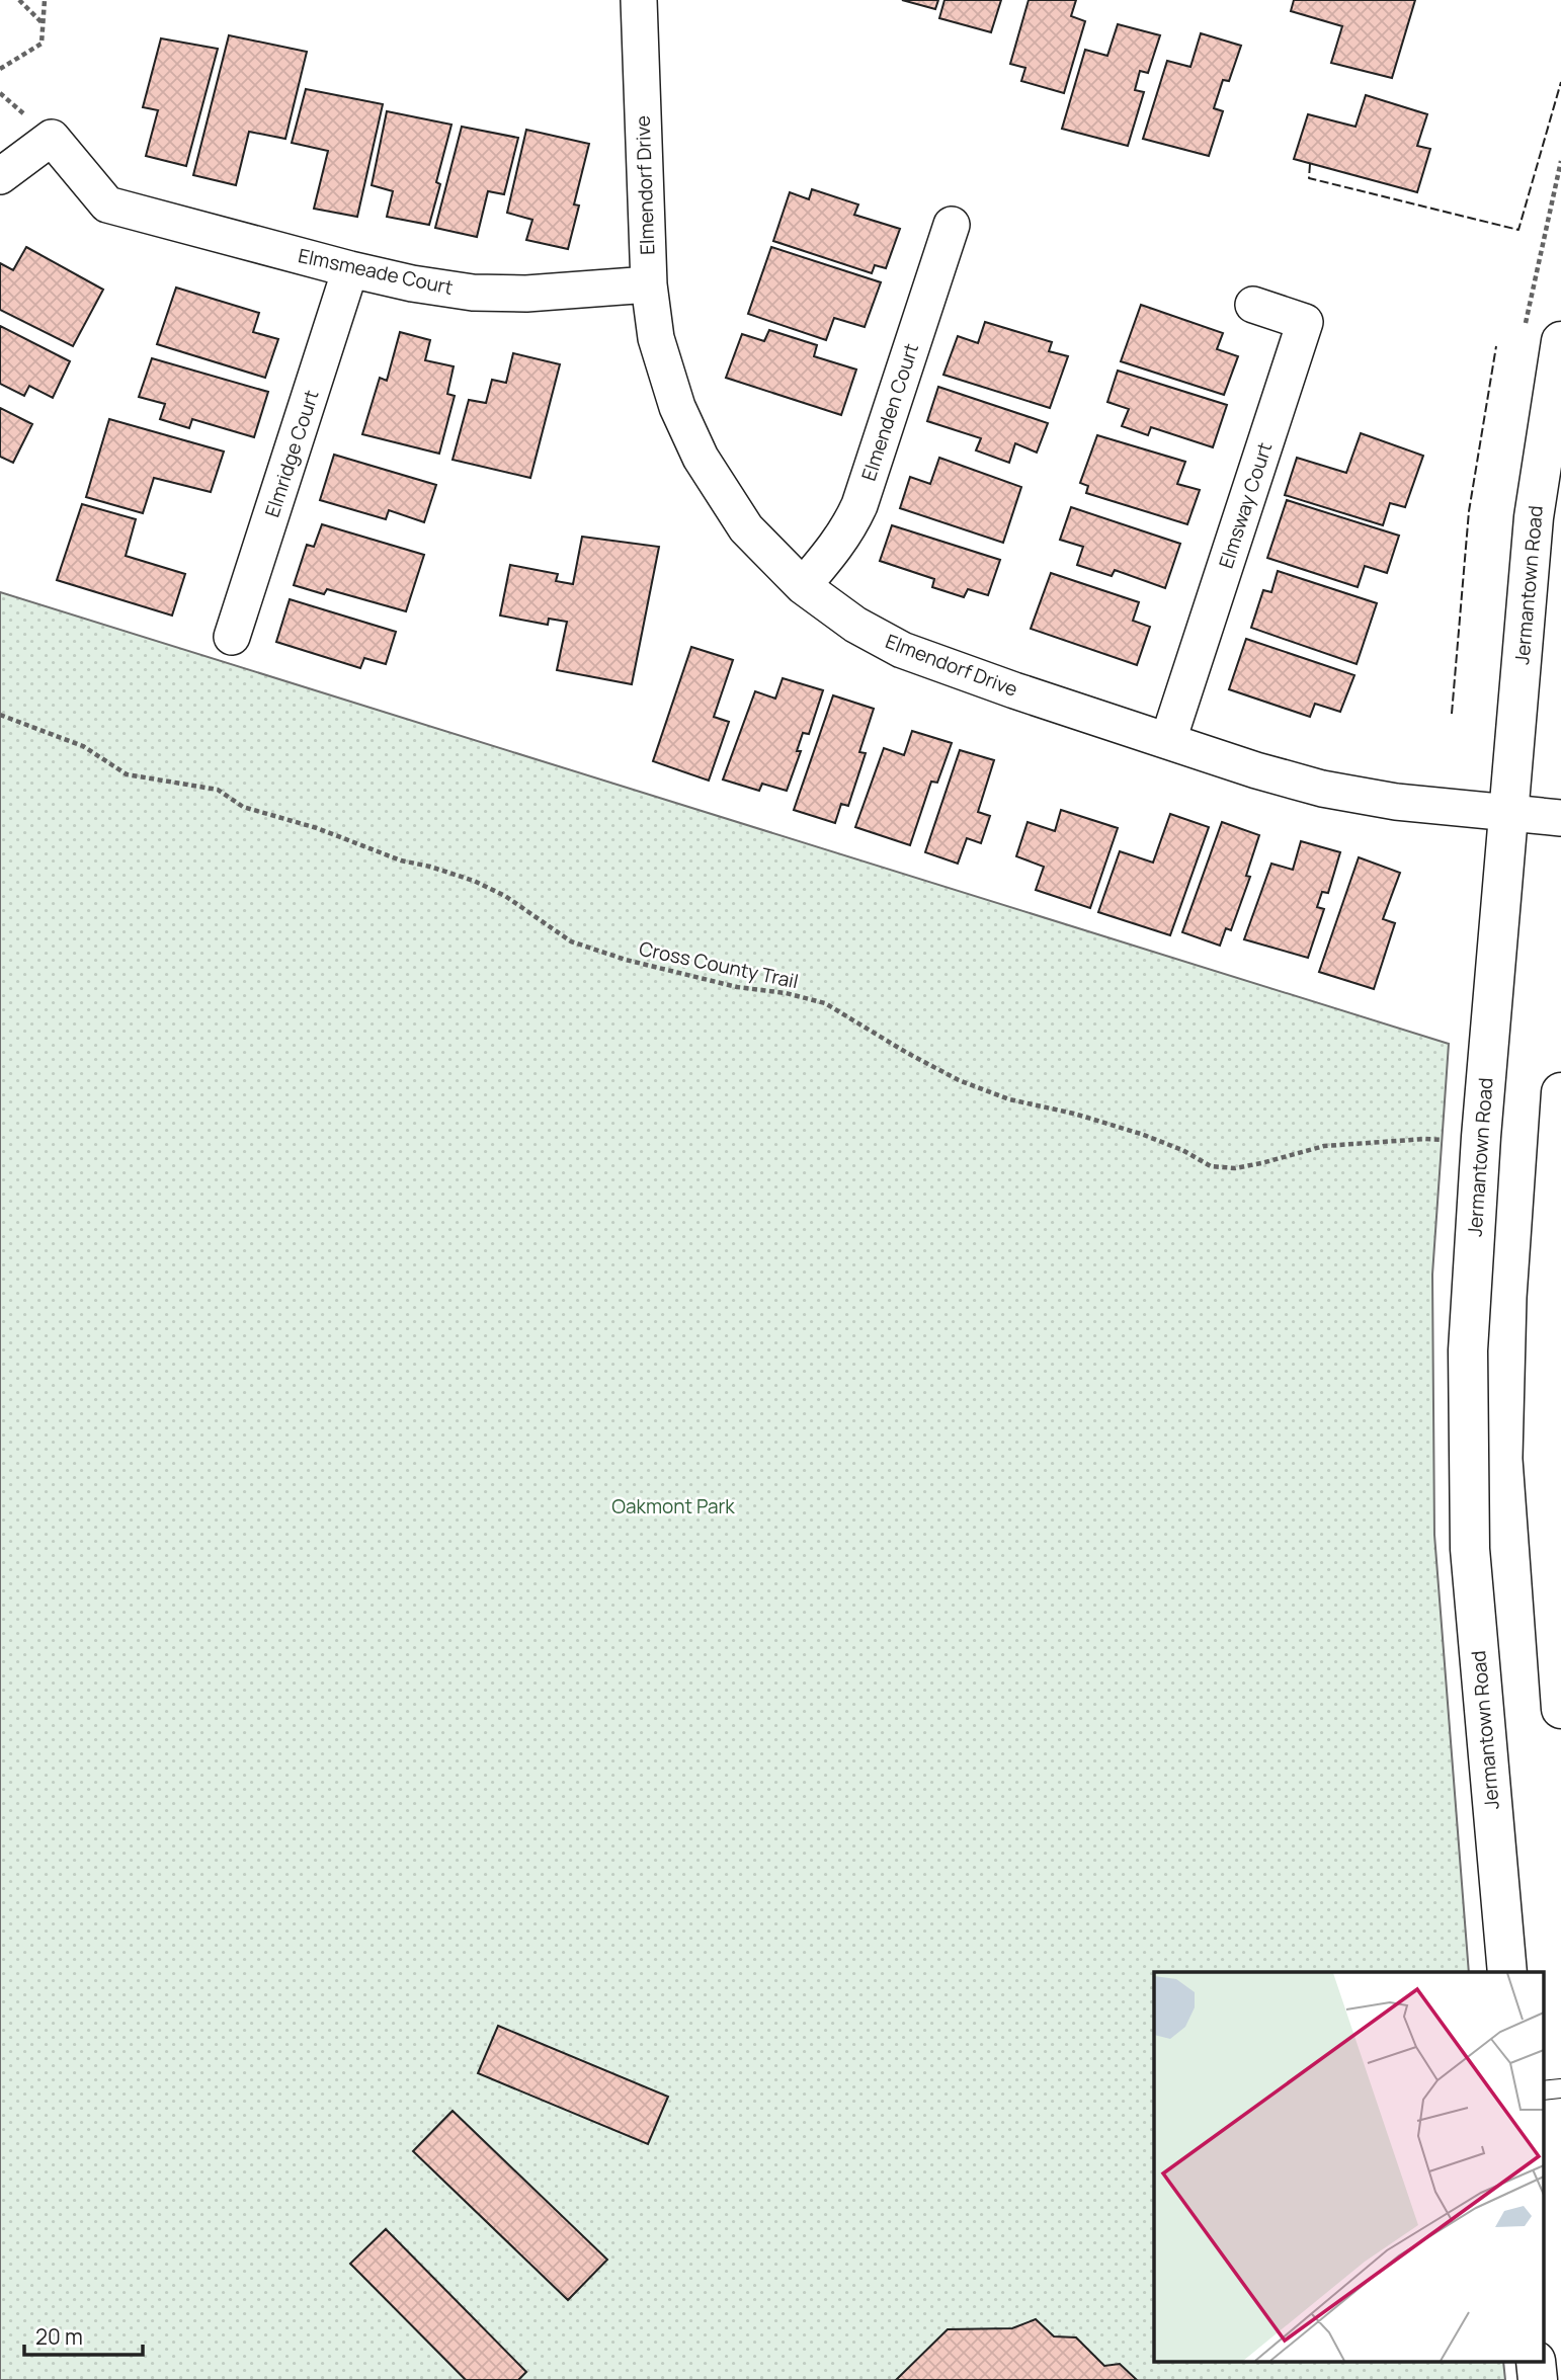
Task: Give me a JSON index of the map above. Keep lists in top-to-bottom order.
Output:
{
  "streets": {
    "main road": ["Jermantown Road"],
    "street": [
      "Elmendorf Drive",
      "Elmsmeade Court",
      "Elmenden Court",
      "Elmridge Court",
      "Elmsway Court"
    ],
    "path": ["Cross County Trail"]
  },
  "crossings": [
    ["Elmendorf Drive", "Elmsmeade Court"],
    ["Elmendorf Drive", "Elmenden Court"],
    ["Elmendorf Drive", "Elmsway Court"],
    ["Elmendorf Drive", "Jermantown Road"],
    ["Elmsmeade Court", "Elmridge Court"]
  ],
  "parks": ["Oakmont Park"],
  "scale_bar": "20 m"
}
